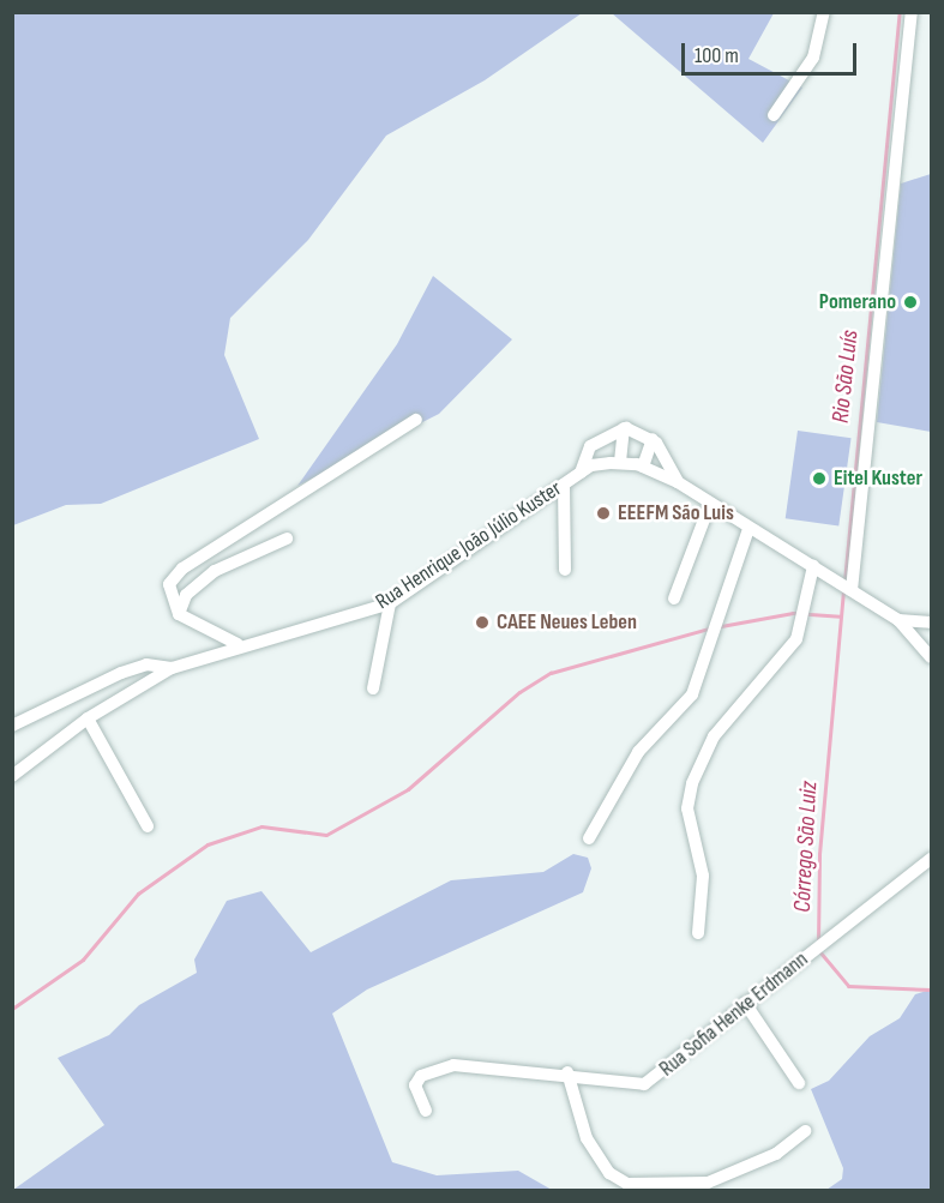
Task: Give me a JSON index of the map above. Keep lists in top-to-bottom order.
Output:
{
  "streets": {
    "street": ["Rua Henrique João Júlio Kuster", "Rua Sofia Henke Erdmann"]
  },
  "water": ["Rio São Luís", "Córrego São Luiz"],
  "places": [
    "Pomerano",
    "Eitel Kuster",
    "EEEFM São Luis",
    "CAEE Neues Leben"
  ],
  "scale_bar": "100 m"
}
